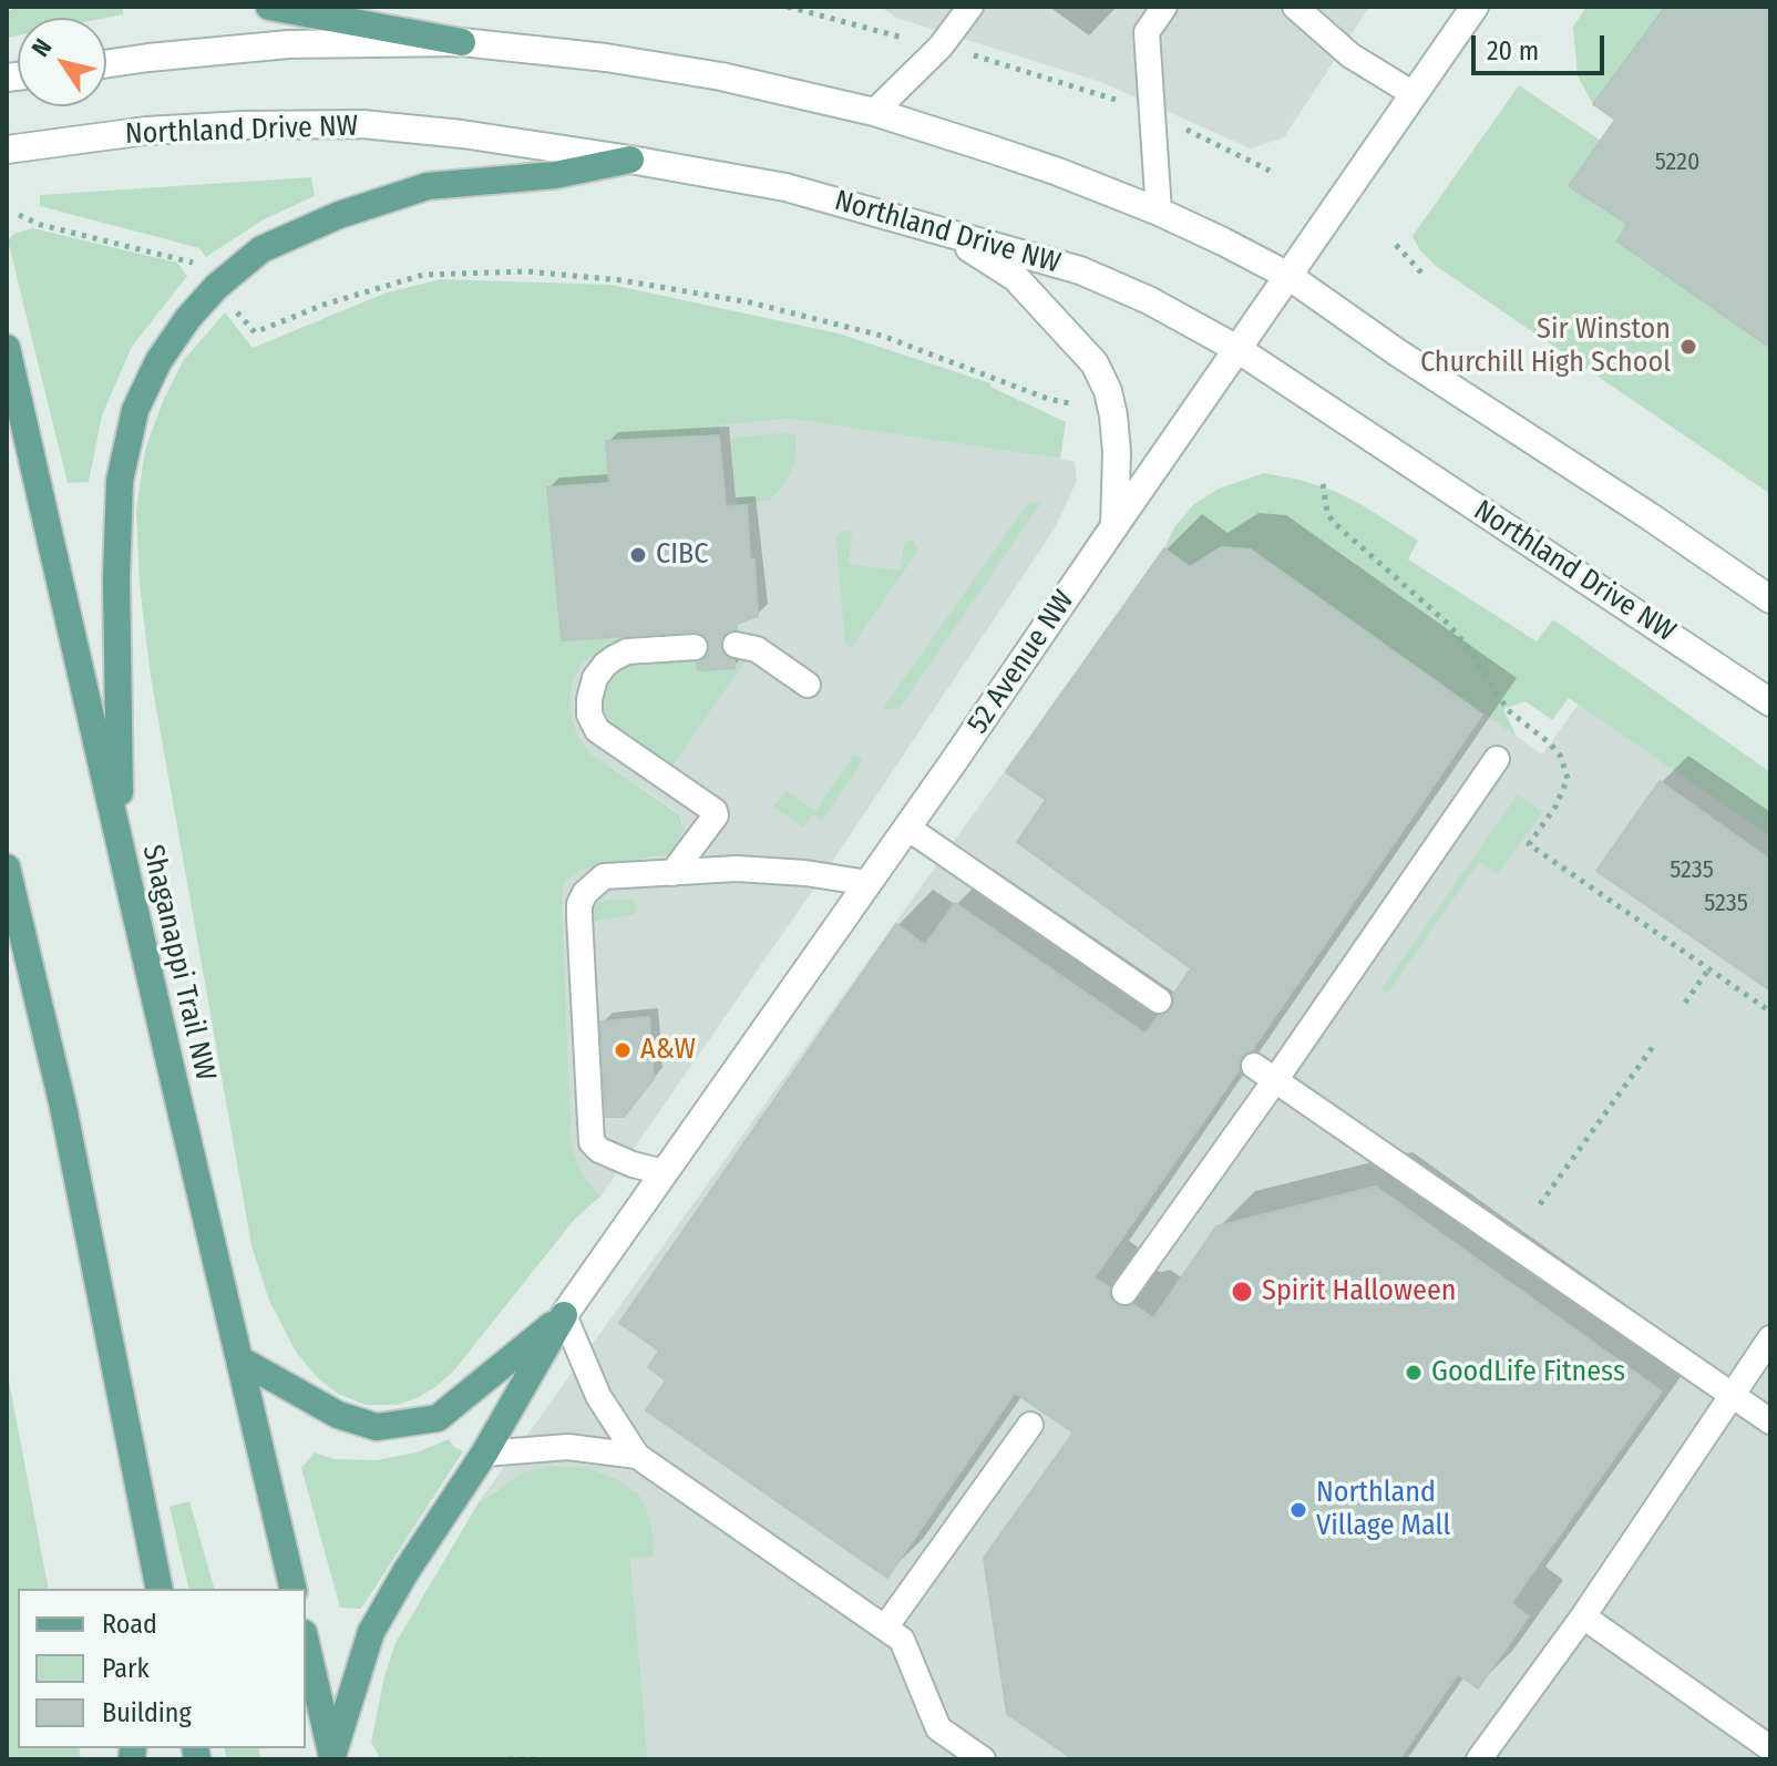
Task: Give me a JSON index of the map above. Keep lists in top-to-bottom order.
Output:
{
  "streets": {
    "main road": ["Shaganappi Trail NW"],
    "street": ["Northland Drive NW", "52 Avenue NW"]
  },
  "crossings": [
    ["Northland Drive NW", "52 Avenue NW"]
  ],
  "places": [
    "Sir Winston Churchill High School",
    "CIBC",
    "A&W",
    "Spirit Halloween",
    "GoodLife Fitness",
    "Northland Village Mall"
  ],
  "house_numbers": ["5220", "5235", "5235"],
  "legend": ["Road", "Park", "Building"],
  "scale_bar": "20 m",
  "north": "top left"
}
